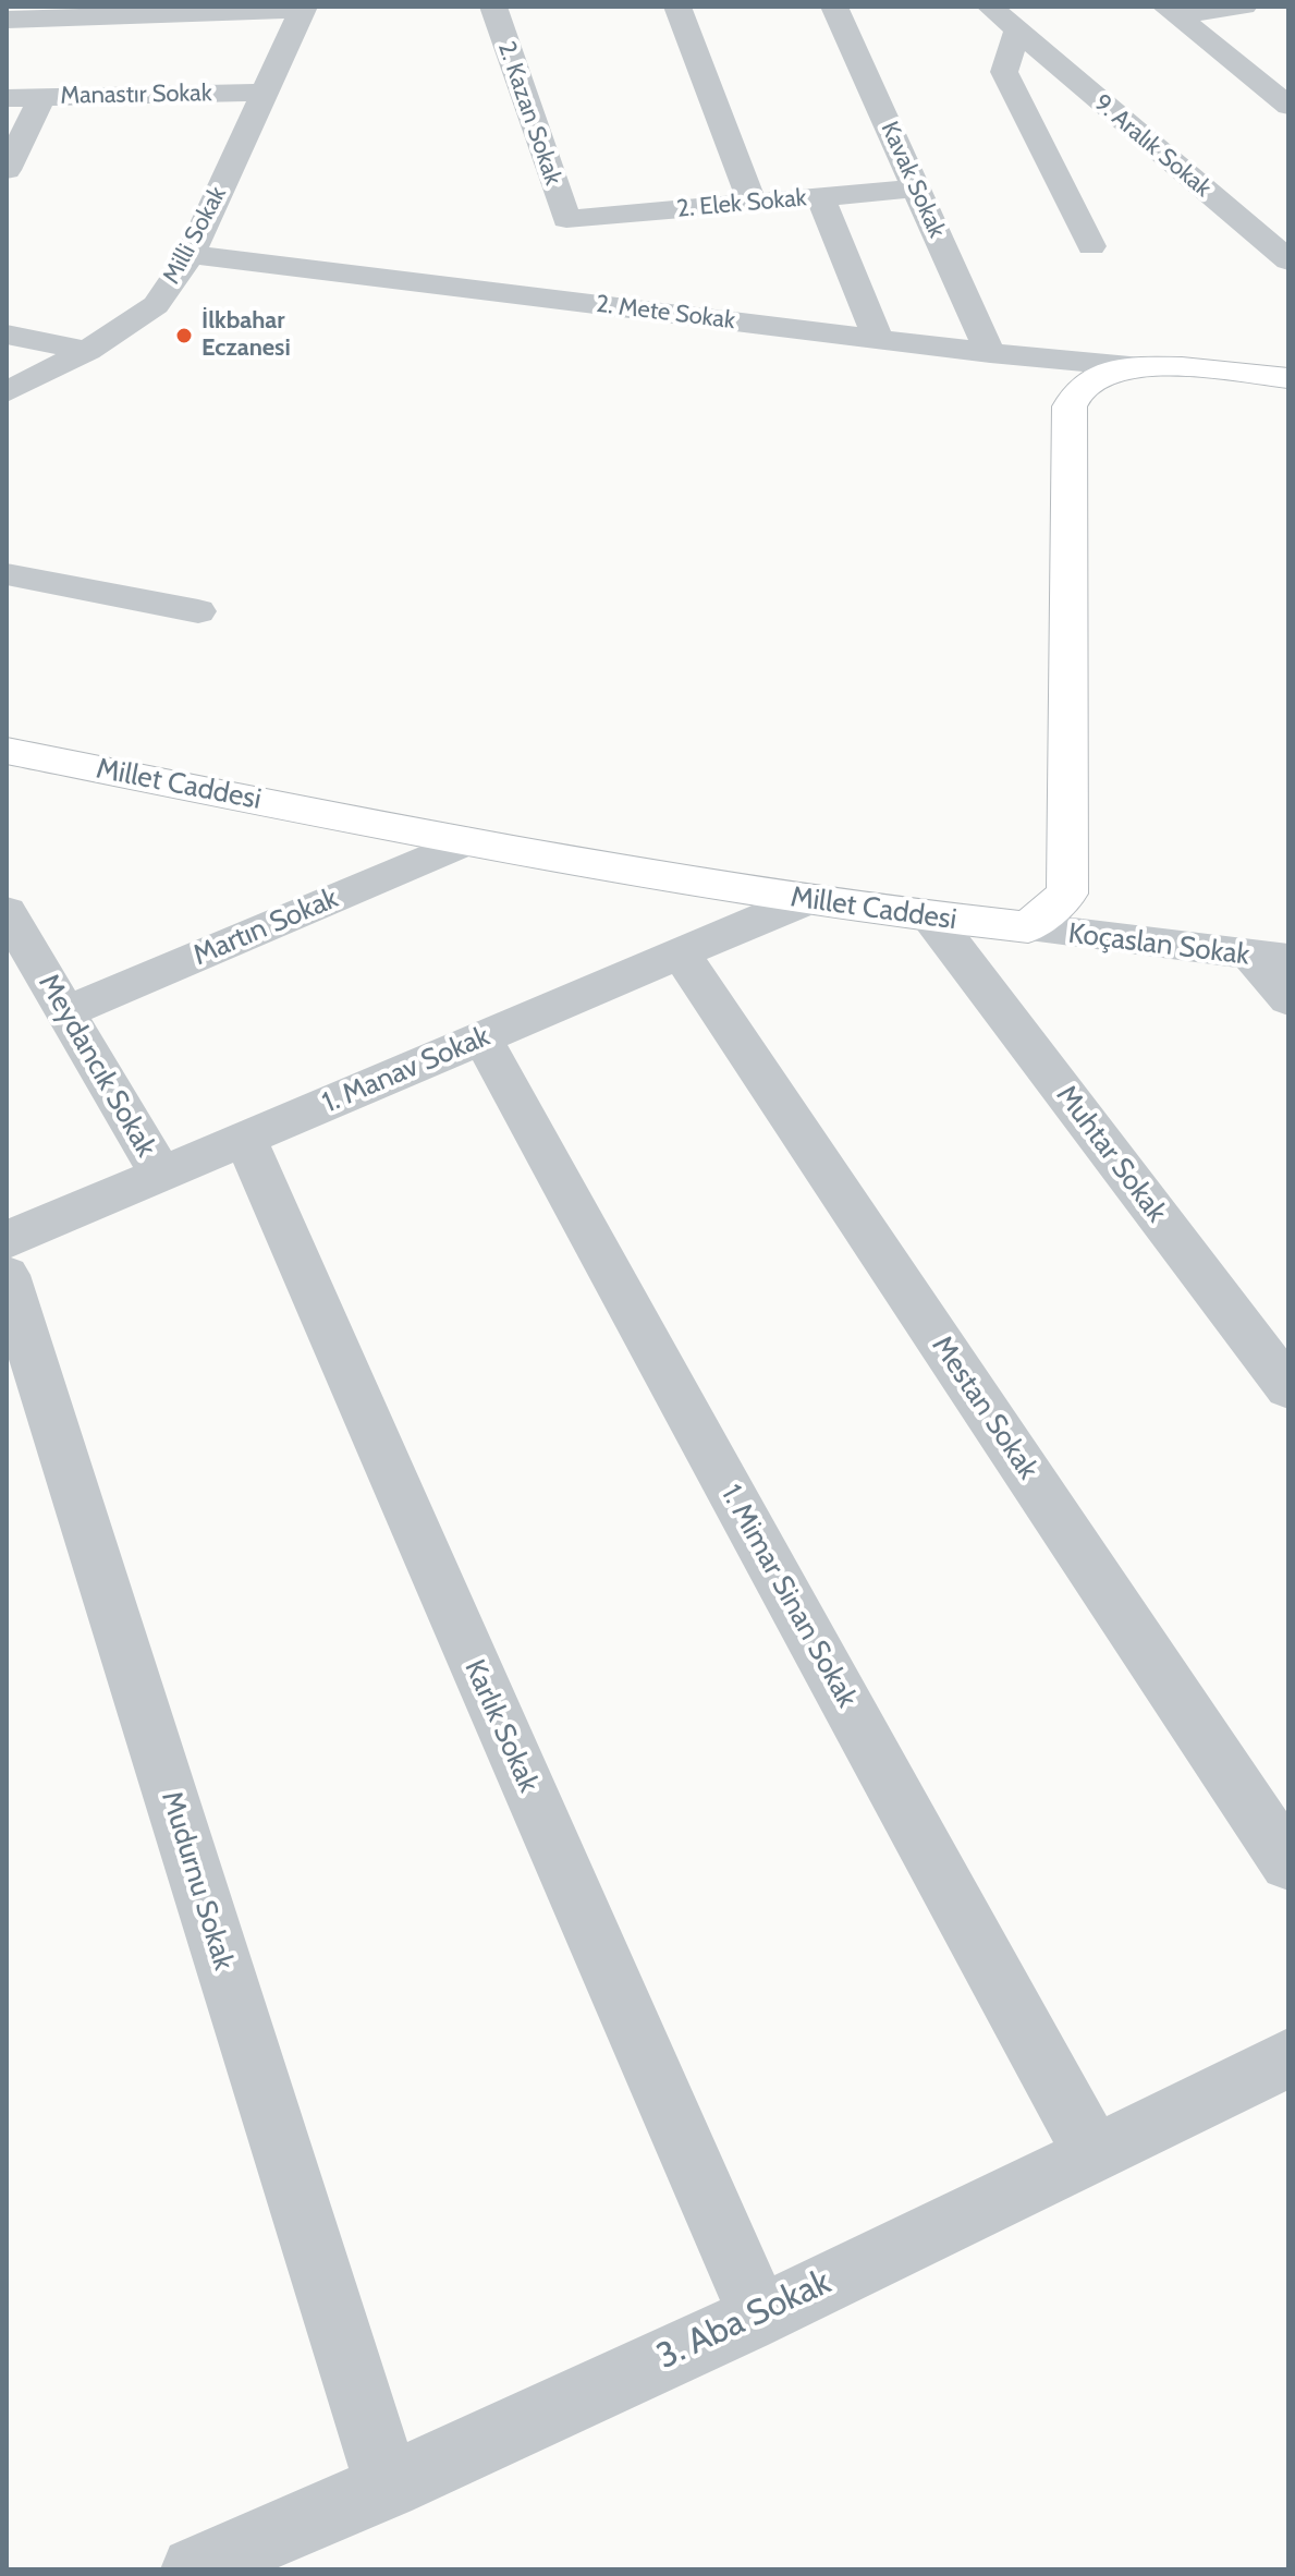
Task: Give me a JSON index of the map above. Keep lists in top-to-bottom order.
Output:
{
  "streets": {
    "main road": ["Millet Caddesi"],
    "street": [
      "Manastır Sokak",
      "2. Kazan Sokak",
      "9. Aralık Sokak",
      "Kavak Sokak",
      "2. Elek Sokak",
      "Milli Sokak",
      "2. Mete Sokak",
      "Martın Sokak",
      "Koçaslan Sokak",
      "Meydancık Sokak",
      "1. Manav Sokak",
      "Muhtar Sokak",
      "Mestan Sokak",
      "1. Mimar Sinan Sokak",
      "Karlık Sokak",
      "Mudurnu Sokak",
      "3. Aba Sokak"
    ]
  },
  "crossings": [
    ["Manastır Sokak", "Milli Sokak"],
    ["2. Kazan Sokak", "2. Elek Sokak"],
    ["Kavak Sokak", "2. Elek Sokak"],
    ["Kavak Sokak", "2. Mete Sokak"],
    ["Milli Sokak", "2. Mete Sokak"],
    ["Millet Caddesi", "Martın Sokak"],
    ["Millet Caddesi", "Koçaslan Sokak"],
    ["Millet Caddesi", "1. Manav Sokak"],
    ["Millet Caddesi", "Muhtar Sokak"],
    ["Martın Sokak", "Meydancık Sokak"],
    ["Meydancık Sokak", "1. Manav Sokak"],
    ["1. Manav Sokak", "Mestan Sokak"],
    ["1. Manav Sokak", "1. Mimar Sinan Sokak"],
    ["1. Manav Sokak", "Karlık Sokak"],
    ["1. Mimar Sinan Sokak", "3. Aba Sokak"],
    ["Karlık Sokak", "3. Aba Sokak"],
    ["Mudurnu Sokak", "3. Aba Sokak"]
  ],
  "places": ["İlkbahar Eczanesi"]
}
